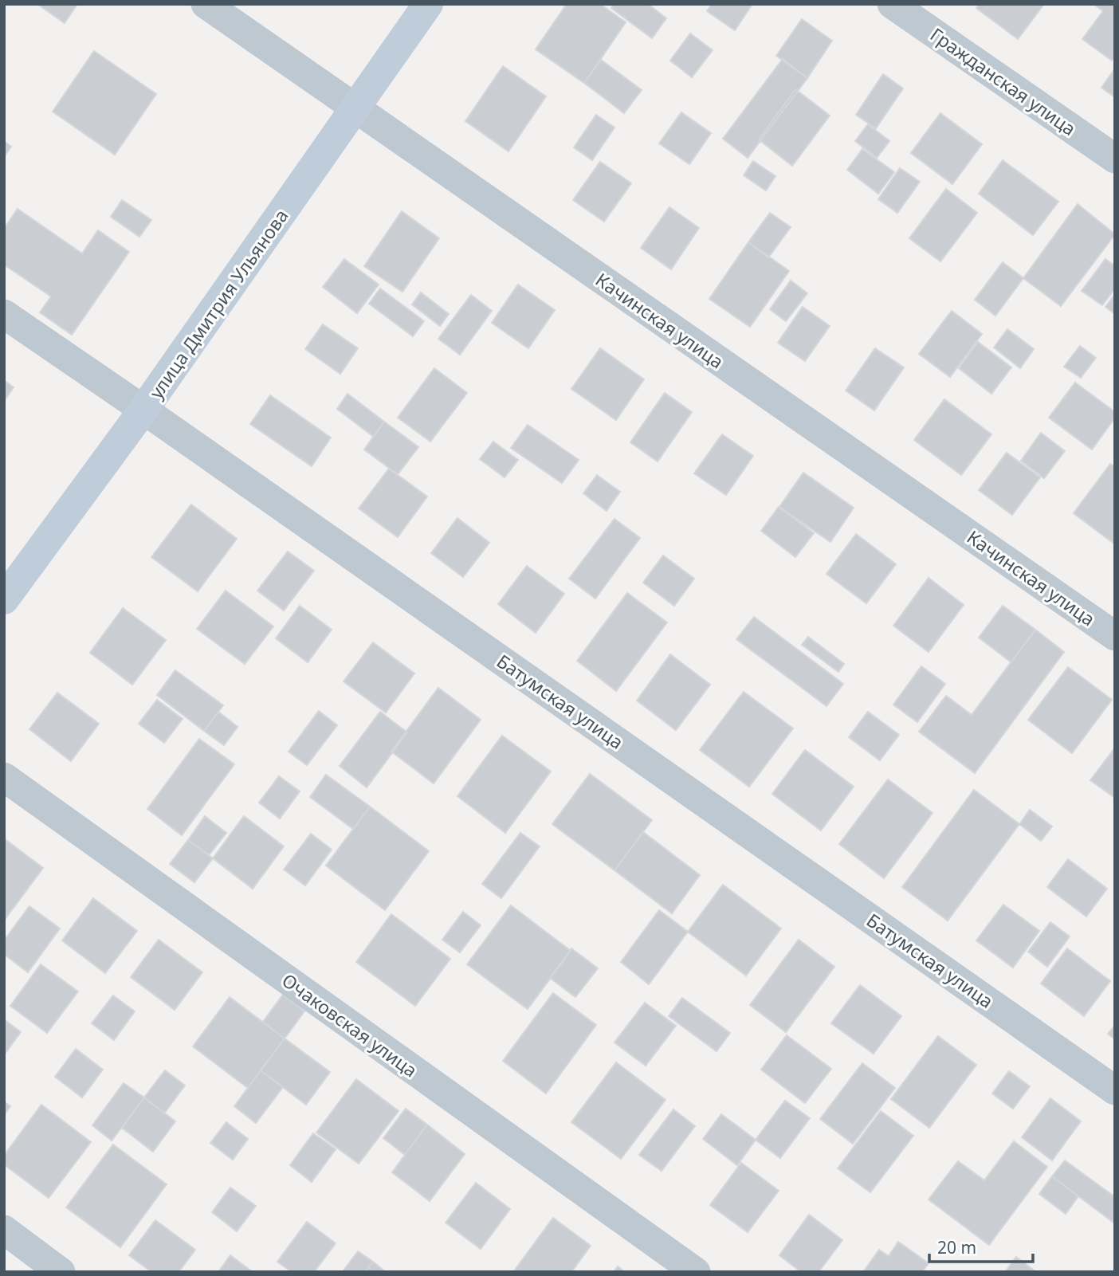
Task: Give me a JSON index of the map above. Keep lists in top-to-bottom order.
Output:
{
  "streets": {
    "main road": ["улица Дмитрия Ульянова"],
    "street": [
      "Гражданская улица",
      "Качинская улица",
      "Батумская улица",
      "Очаковская улица"
    ]
  },
  "crossings": [
    ["улица Дмитрия Ульянова", "Качинская улица"],
    ["улица Дмитрия Ульянова", "Батумская улица"]
  ],
  "scale_bar": "20 m"
}
